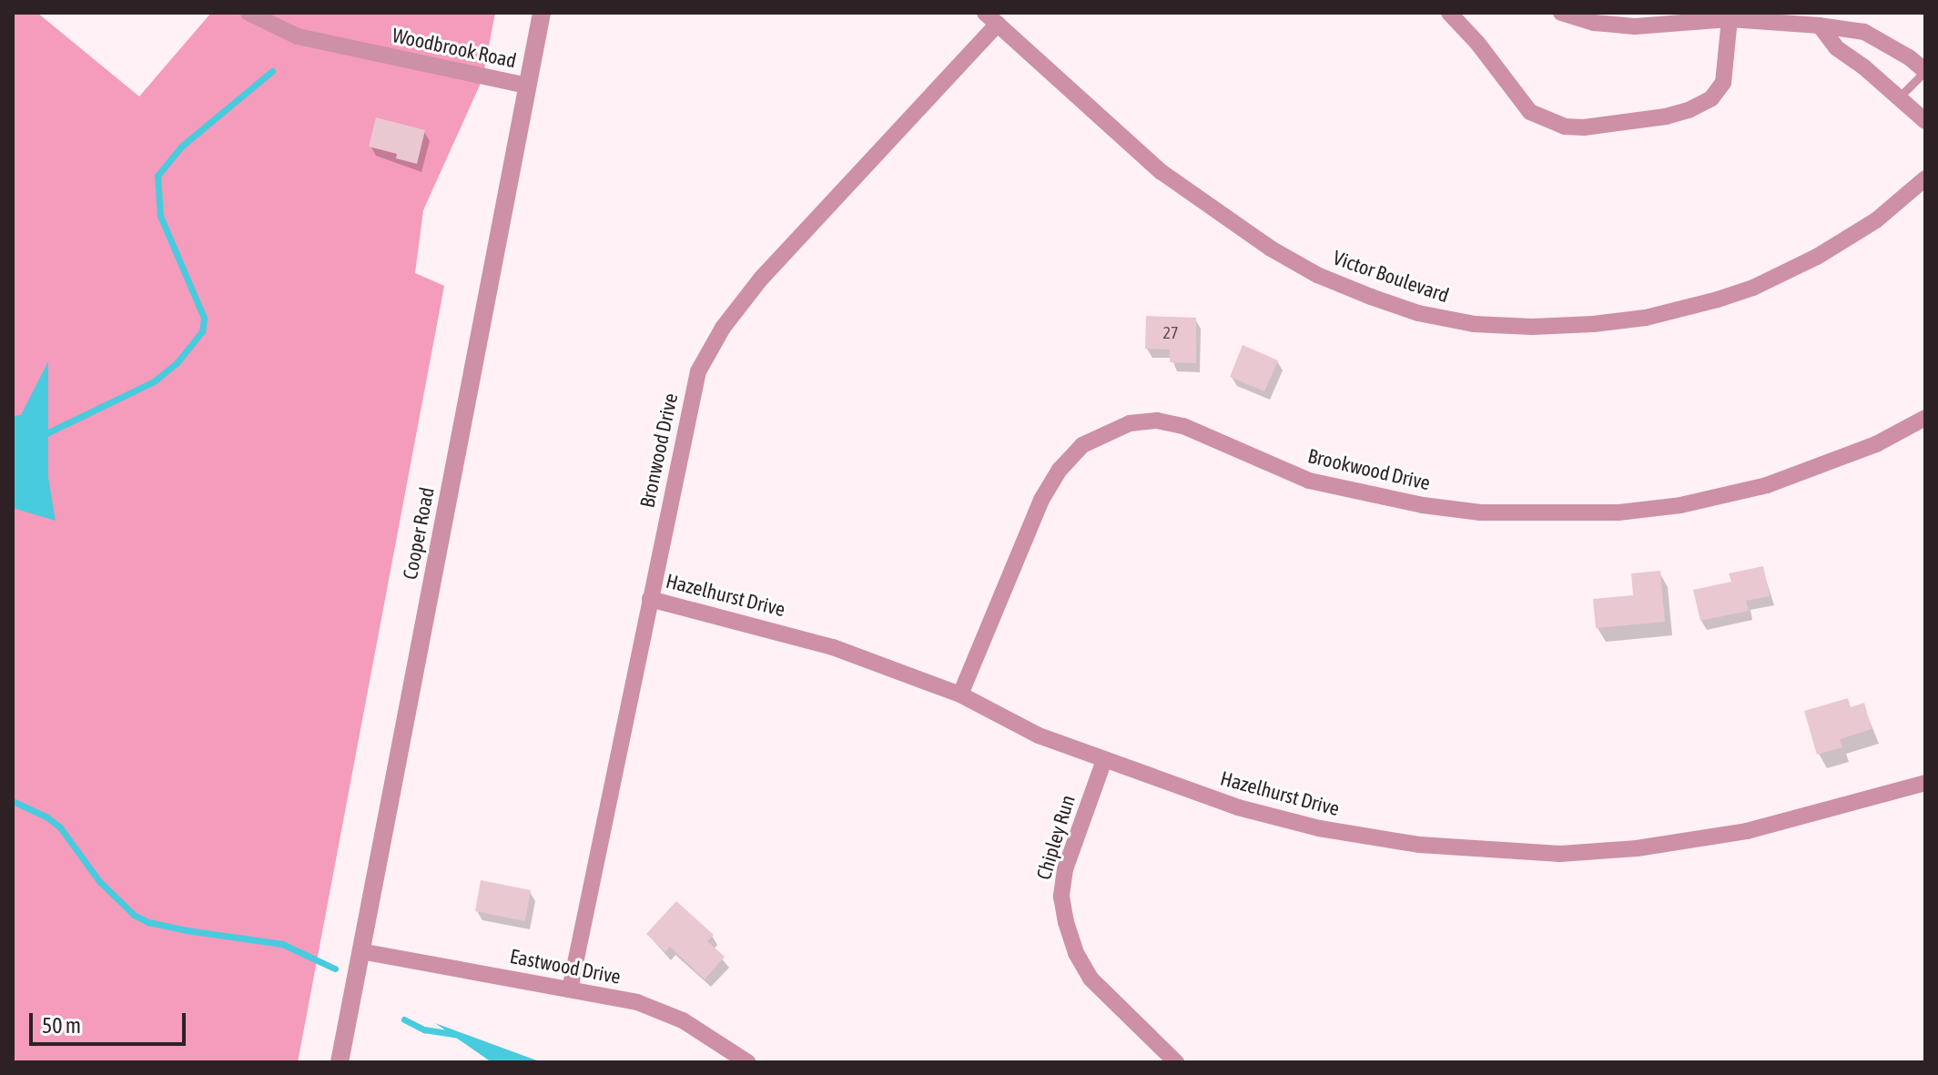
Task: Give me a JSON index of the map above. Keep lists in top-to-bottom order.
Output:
{
  "streets": {
    "street": [
      "Woodbrook Road",
      "Victor Boulevard",
      "Bronwood Drive",
      "Brookwood Drive",
      "Cooper Road",
      "Hazelhurst Drive",
      "Chipley Run",
      "Eastwood Drive"
    ]
  },
  "crossings": [
    ["Woodbrook Road", "Cooper Road"],
    ["Victor Boulevard", "Bronwood Drive"],
    ["Bronwood Drive", "Hazelhurst Drive"],
    ["Bronwood Drive", "Eastwood Drive"],
    ["Brookwood Drive", "Hazelhurst Drive"],
    ["Cooper Road", "Eastwood Drive"],
    ["Hazelhurst Drive", "Chipley Run"]
  ],
  "house_numbers": ["27"],
  "scale_bar": "50 m"
}
